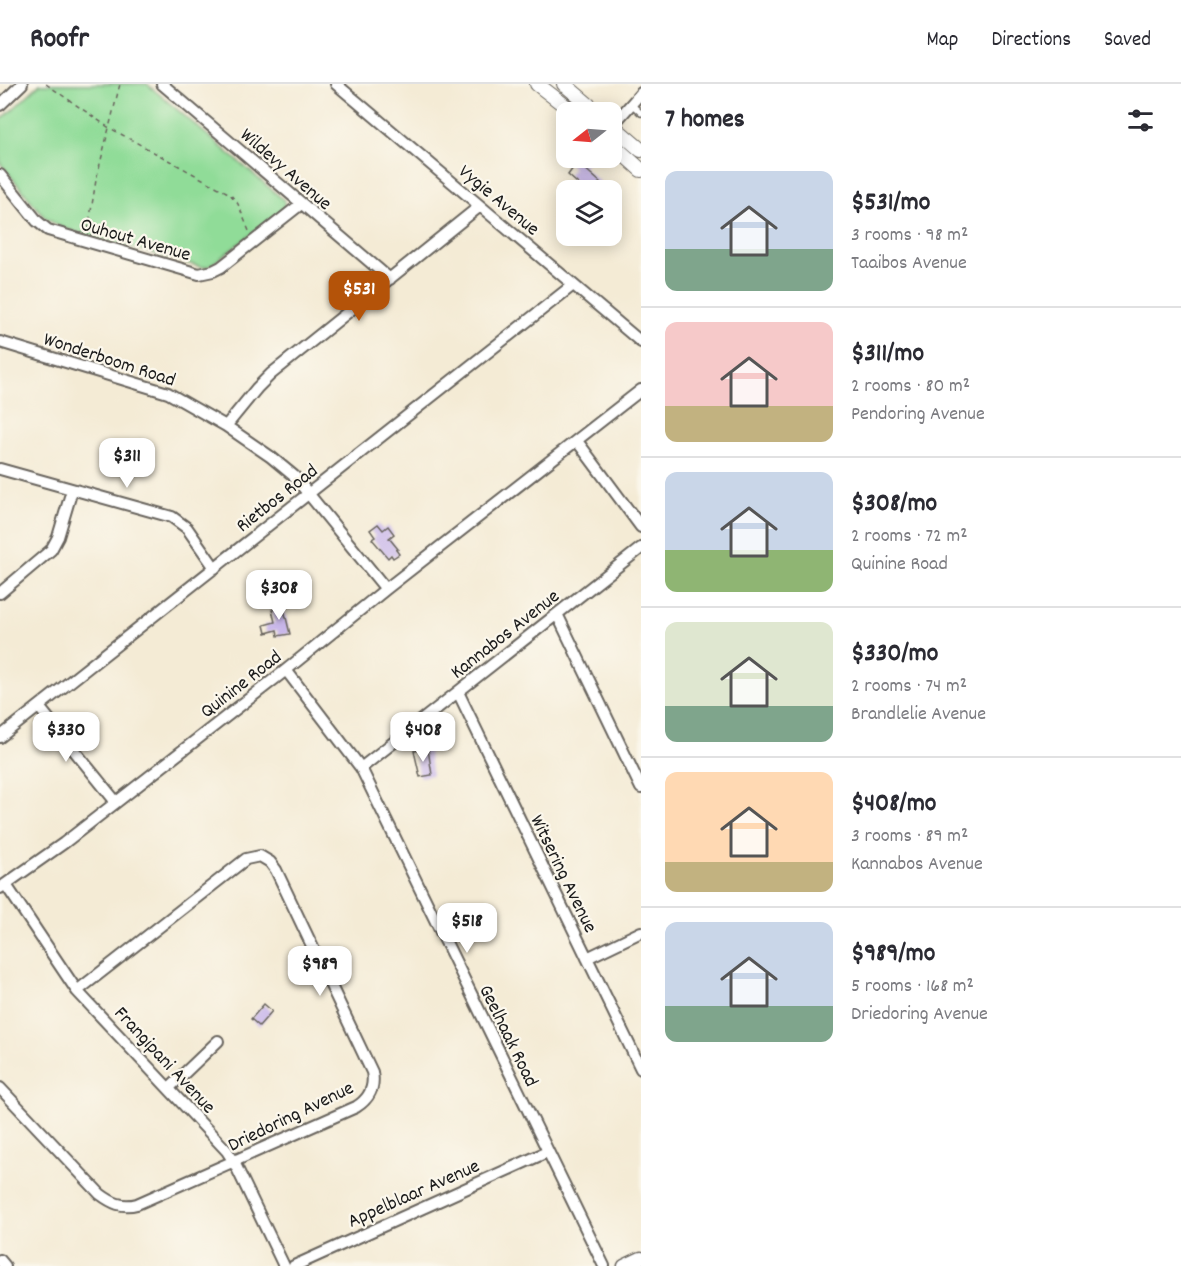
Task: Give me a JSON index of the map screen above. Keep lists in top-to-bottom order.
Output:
{
  "streets": {
    "street": [
      "Wildevy Avenue",
      "Vygie Avenue",
      "Ouhout Avenue",
      "Wonderboom Road",
      "Rietbos Road",
      "Kannabos Avenue",
      "Quinine Road",
      "Witsering Avenue",
      "Geelhaak Road",
      "Frangipani Avenue",
      "Driedoring Avenue",
      "Appelblaar Avenue"
    ]
  },
  "crossings": [
    ["Wildevy Avenue", "Ouhout Avenue"],
    ["Vygie Avenue", "Rietbos Road"],
    ["Wonderboom Road", "Rietbos Road"],
    ["Wonderboom Road", "Quinine Road"],
    ["Kannabos Avenue", "Witsering Avenue"],
    ["Kannabos Avenue", "Geelhaak Road"],
    ["Quinine Road", "Geelhaak Road"],
    ["Quinine Road", "Frangipani Avenue"],
    ["Geelhaak Road", "Appelblaar Avenue"],
    ["Frangipani Avenue", "Driedoring Avenue"]
  ],
  "north": "left",
  "page": {
    "header": "Roofr",
    "nav": ["Map", "Directions", "Saved"],
    "heading": "7 homes",
    "list": [
      {
        "name": "$531/mo",
        "note": "3 rooms · 98 m² · Taaibos Avenue"
      },
      {
        "name": "$311/mo",
        "note": "2 rooms · 80 m² · Pendoring Avenue"
      },
      {
        "name": "$308/mo",
        "note": "2 rooms · 72 m² · Quinine Road"
      },
      {
        "name": "$330/mo",
        "note": "2 rooms · 74 m² · Brandlelie Avenue"
      },
      {
        "name": "$408/mo",
        "note": "3 rooms · 89 m² · Kannabos Avenue"
      },
      {
        "name": "$989/mo",
        "note": "5 rooms · 168 m² · Driedoring Avenue"
      }
    ],
    "price": [
      "$531",
      "$311",
      "$308",
      "$330",
      "$408",
      "$518",
      "$989"
    ]
  }
}
